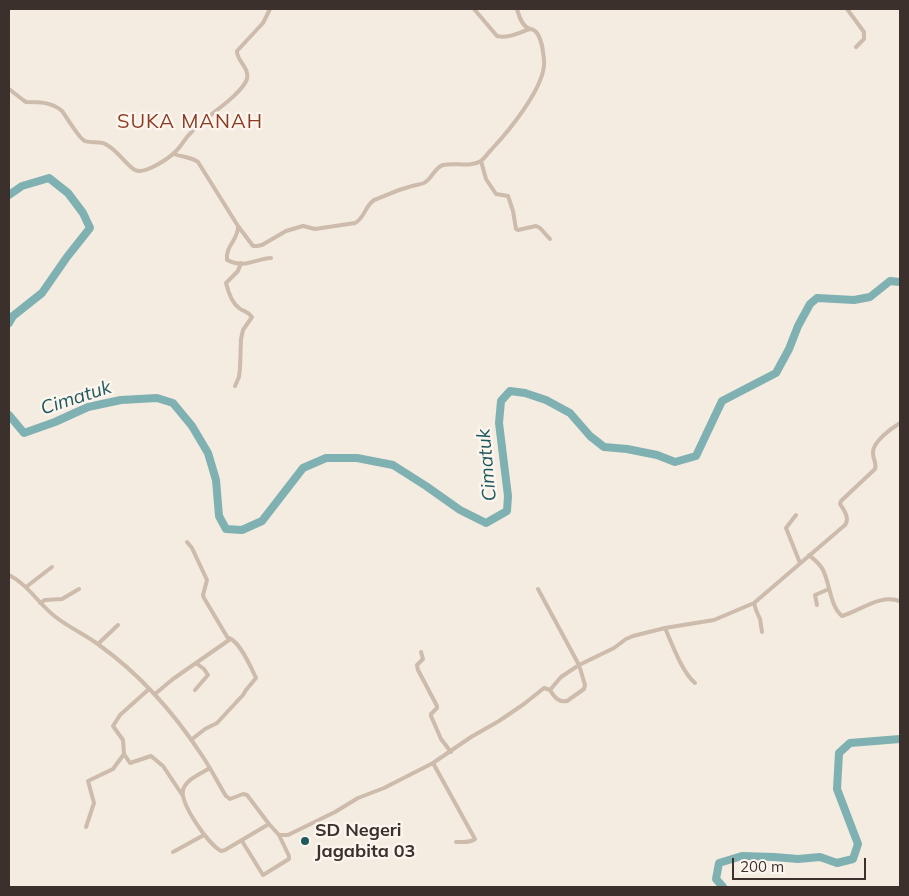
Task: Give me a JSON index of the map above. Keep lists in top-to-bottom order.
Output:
{
  "districts": ["SUKA MANAH"],
  "water": ["Cimatuk"],
  "places": ["SD Negeri Jagabita 03"],
  "scale_bar": "200 m"
}
